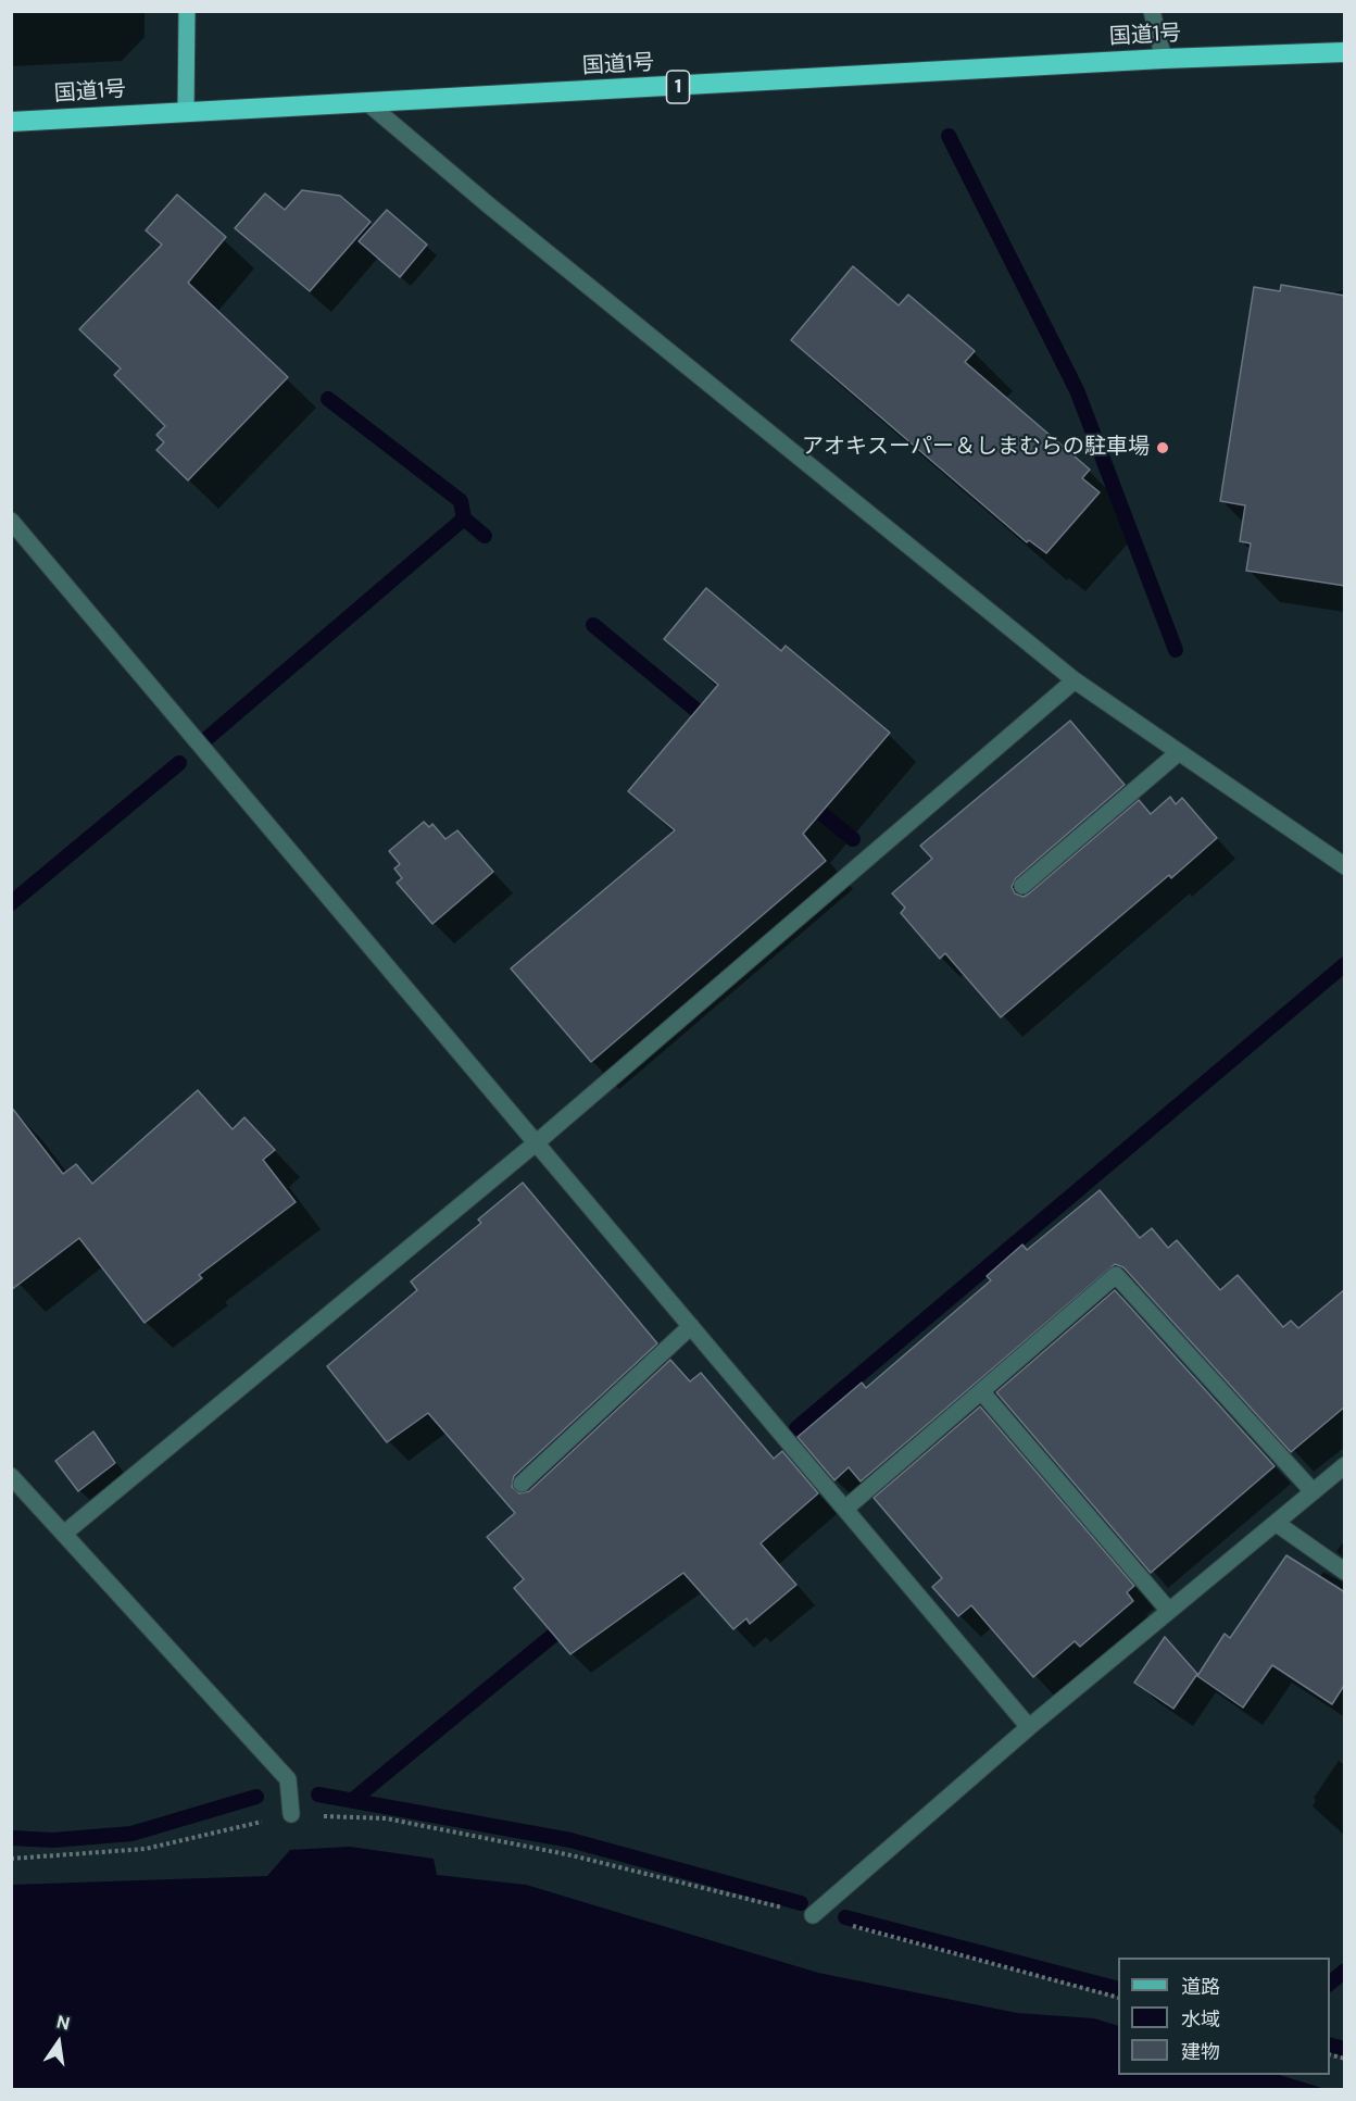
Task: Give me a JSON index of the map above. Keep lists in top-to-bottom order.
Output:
{
  "streets": {
    "highway": ["国道1号", "1"]
  },
  "places": ["アオキスーパー＆しまむらの駐車場"],
  "legend": ["道路", "水域", "建物"],
  "north": "top"
}
